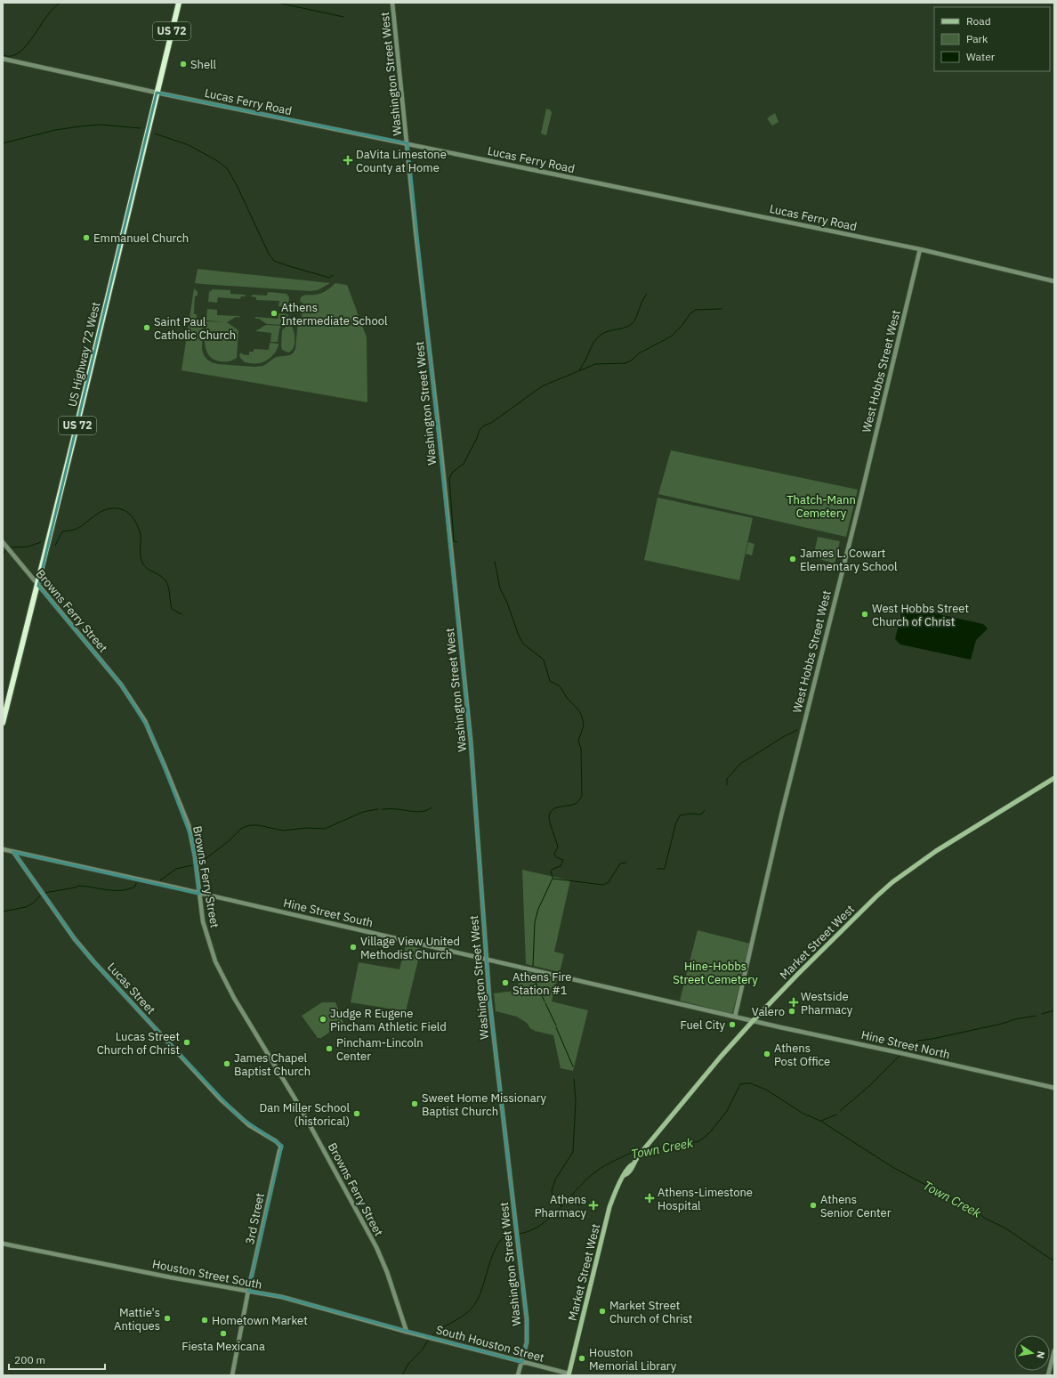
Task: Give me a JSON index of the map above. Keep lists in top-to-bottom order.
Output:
{
  "streets": {
    "highway": ["US 72", "US Highway 72 West"],
    "main road": ["Market Street West"],
    "street": [
      "Washington Street West",
      "Lucas Ferry Road",
      "West Hobbs Street West",
      "Browns Ferry Street",
      "Hine Street South",
      "Lucas Street",
      "Hine Street North",
      "3rd Street",
      "Houston Street South",
      "South Houston Street"
    ]
  },
  "crossings": [
    ["US 72", "Lucas Ferry Road"],
    ["US 72", "US Highway 72 West"],
    ["Washington Street West", "Lucas Ferry Road"],
    ["Washington Street West", "Hine Street South"],
    ["Washington Street West", "South Houston Street"],
    ["Lucas Ferry Road", "US Highway 72 West"],
    ["Lucas Ferry Road", "West Hobbs Street West"],
    ["US Highway 72 West", "Browns Ferry Street"],
    ["West Hobbs Street West", "Hine Street South"],
    ["Browns Ferry Street", "Hine Street South"],
    ["Browns Ferry Street", "Houston Street South"],
    ["Browns Ferry Street", "South Houston Street"],
    ["Hine Street South", "Market Street West"],
    ["Hine Street South", "Lucas Street"],
    ["Hine Street South", "Hine Street North"],
    ["Market Street West", "Hine Street North"],
    ["Market Street West", "South Houston Street"],
    ["Lucas Street", "3rd Street"],
    ["3rd Street", "Houston Street South"],
    ["Houston Street South", "South Houston Street"]
  ],
  "water": ["Town Creek"],
  "parks": ["Thatch-Mann Cemetery", "Hine-Hobbs Street Cemetery"],
  "places": {
    "other": [
      "Shell",
      "Emmanuel Church",
      "Athens Intermediate School",
      "Saint Paul Catholic Church",
      "James L. Cowart Elementary School",
      "West Hobbs Street Church of Christ",
      "Village View United Methodist Church",
      "Athens Fire Station #1",
      "Valero",
      "Judge R Eugene Pincham Athletic Field",
      "Fuel City",
      "Lucas Street Church of Christ",
      "Pincham-Lincoln Center",
      "Athens Post Office",
      "James Chapel Baptist Church",
      "Sweet Home Missionary Baptist Church",
      "Dan Miller School (historical)",
      "Athens Senior Center",
      "Market Street Church of Christ",
      "Mattie's Antiques",
      "Hometown Market",
      "Fiesta Mexicana",
      "Houston Memorial Library"
    ],
    "health": [
      "DaVita Limestone County at Home",
      "Westside Pharmacy",
      "Athens-Limestone Hospital",
      "Athens Pharmacy"
    ]
  },
  "legend": ["Road", "Park", "Water"],
  "scale_bar": "200 m",
  "north": "right"
}
